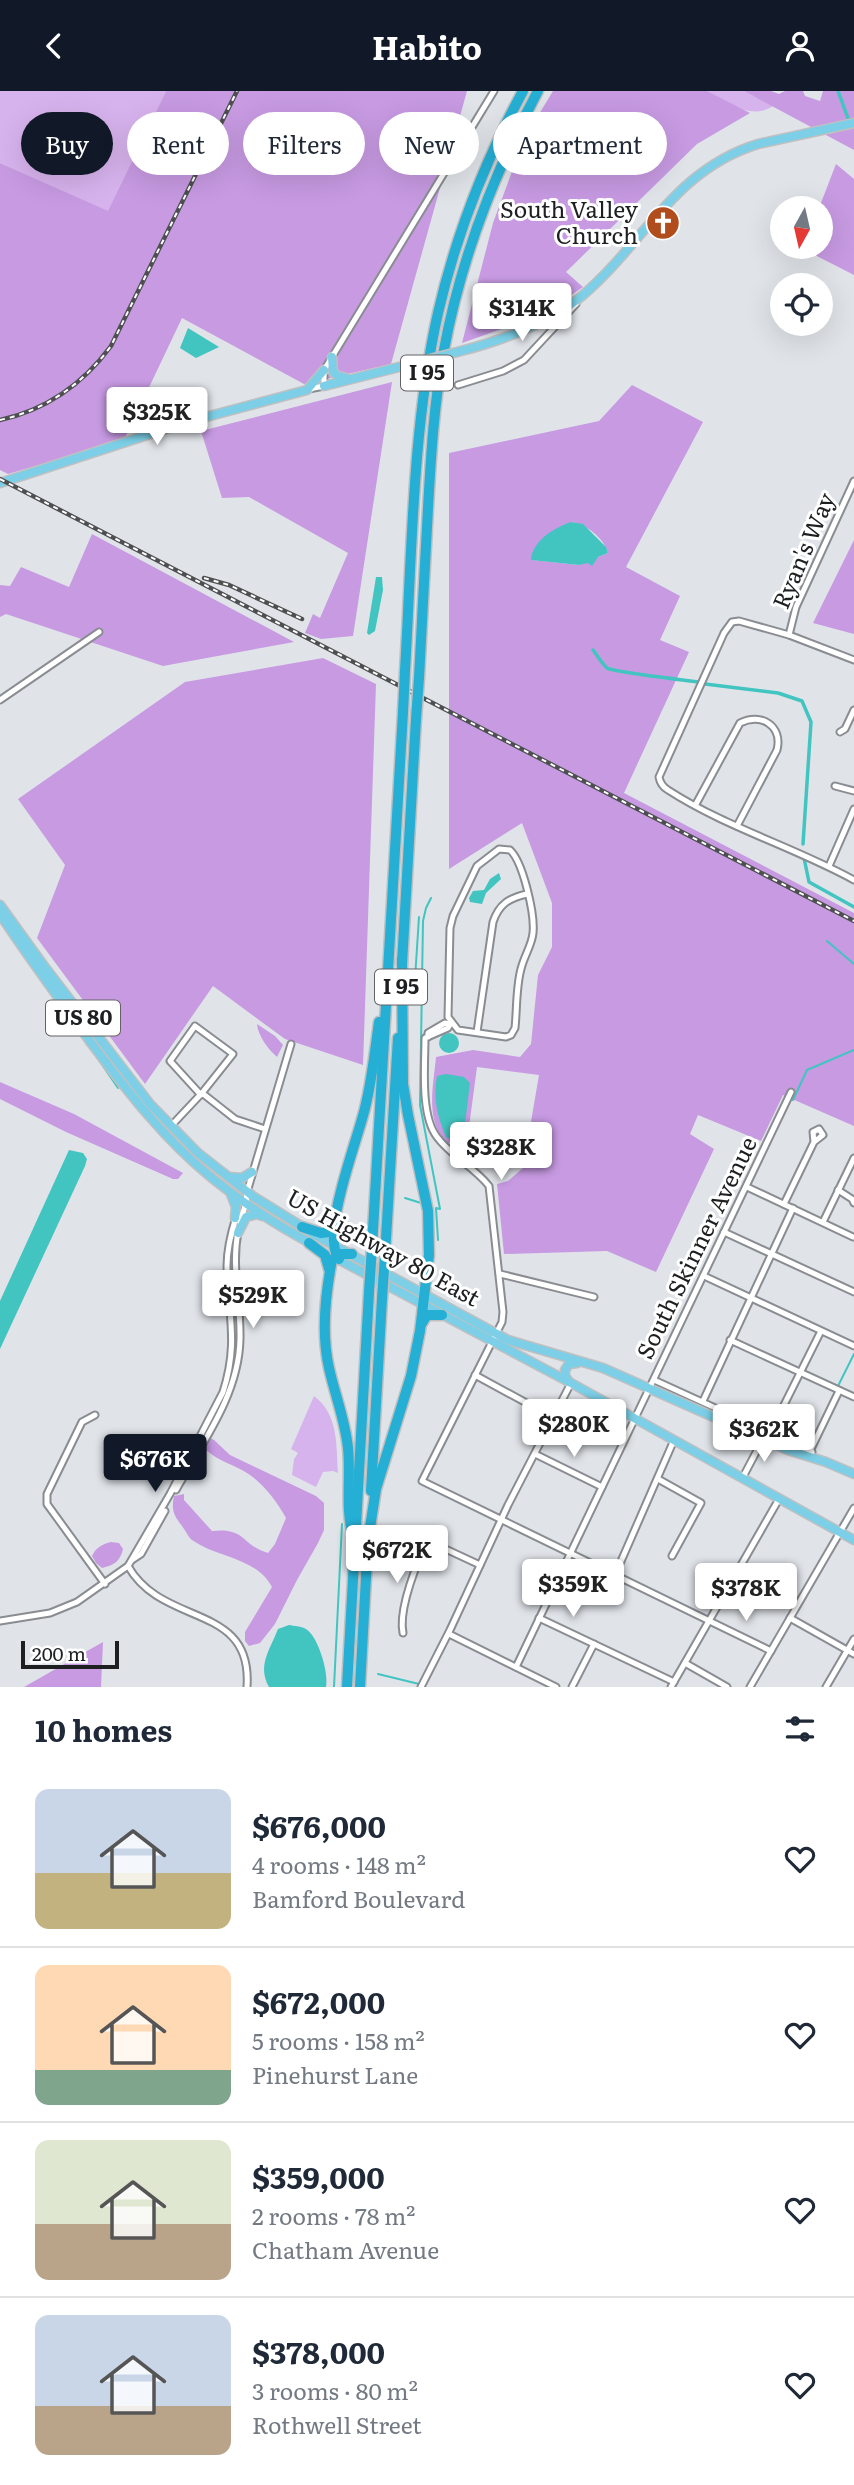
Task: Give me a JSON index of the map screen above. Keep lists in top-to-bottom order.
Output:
{
  "streets": {
    "highway": ["I 95"],
    "main road": ["US 80", "US Highway 80 East"],
    "street": ["Ryan's Way", "South Skinner Avenue"]
  },
  "crossings": [
    ["US 80", "US Highway 80 East"],
    ["US Highway 80 East", "South Skinner Avenue"]
  ],
  "places": {
    "church": ["South Valley Church"]
  },
  "scale_bar": "200 m",
  "north": "bottom",
  "page": {
    "header": "Habito",
    "chip": [
      "Buy",
      "Rent",
      "Filters",
      "New",
      "Apartment"
    ],
    "price": [
      "$314K",
      "$325K",
      "$328K",
      "$529K",
      "$280K",
      "$362K",
      "$676K",
      "$672K",
      "$359K",
      "$378K"
    ],
    "scale": "200 m",
    "heading": "10 homes",
    "list": [
      {
        "name": "$676,000",
        "note": "4 rooms · 148 m² · Bamford Boulevard"
      },
      {
        "name": "$672,000",
        "note": "5 rooms · 158 m² · Pinehurst Lane"
      },
      {
        "name": "$359,000",
        "note": "2 rooms · 78 m² · Chatham Avenue"
      },
      {
        "name": "$378,000",
        "note": "3 rooms · 80 m² · Rothwell Street"
      }
    ]
  }
}
